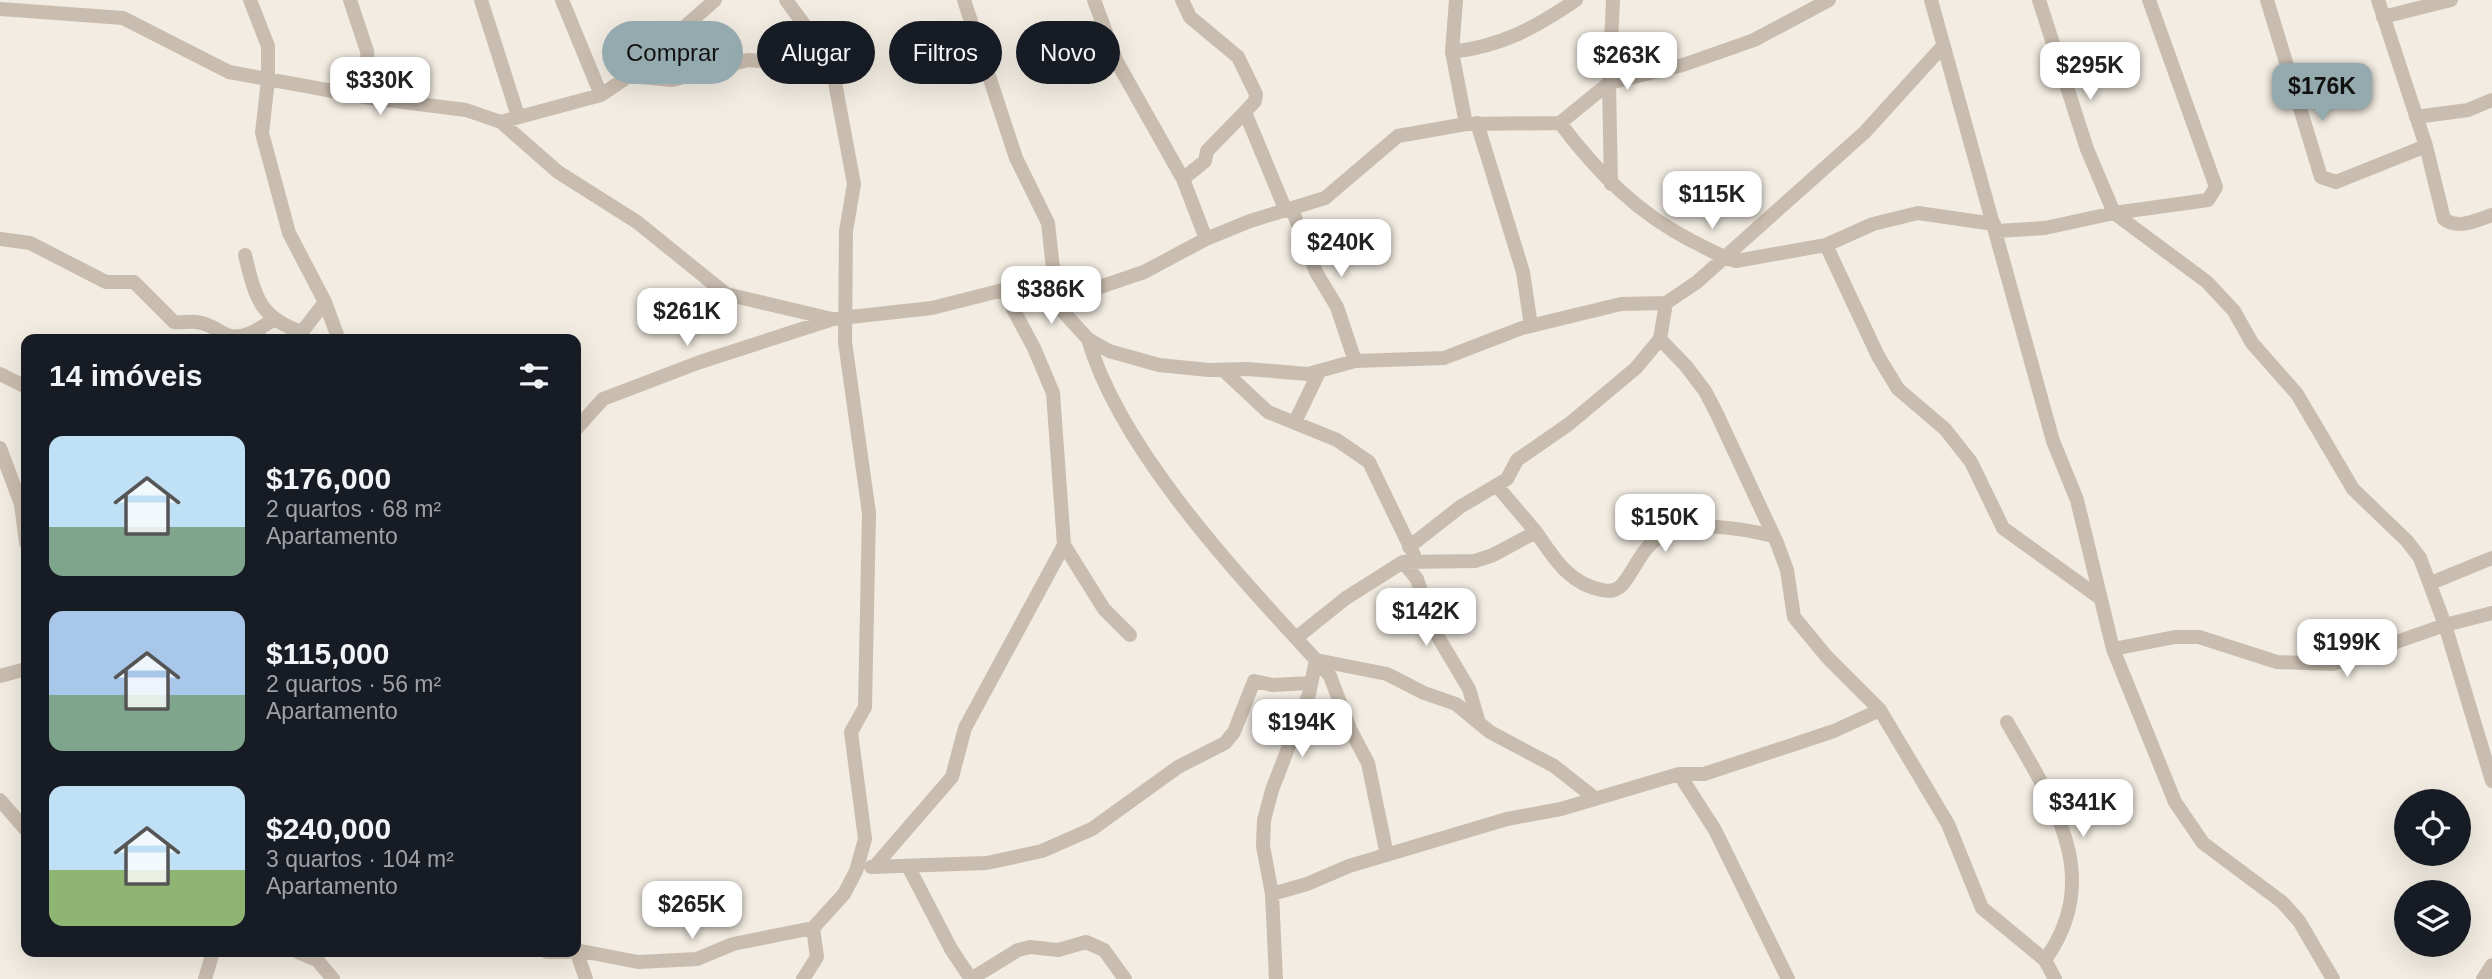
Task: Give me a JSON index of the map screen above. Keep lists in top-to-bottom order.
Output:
{
  "page": {
    "chip": [
      "Comprar",
      "Alugar",
      "Filtros",
      "Novo"
    ],
    "price": [
      "$263K",
      "$295K",
      "$330K",
      "$176K",
      "$115K",
      "$240K",
      "$386K",
      "$261K",
      "$150K",
      "$142K",
      "$199K",
      "$194K",
      "$341K",
      "$265K"
    ],
    "heading": "14 imóveis",
    "list": [
      {
        "name": "$176,000",
        "note": "2 quartos · 68 m² · Apartamento"
      },
      {
        "name": "$115,000",
        "note": "2 quartos · 56 m² · Apartamento"
      },
      {
        "name": "$240,000",
        "note": "3 quartos · 104 m² · Apartamento"
      }
    ]
  }
}
